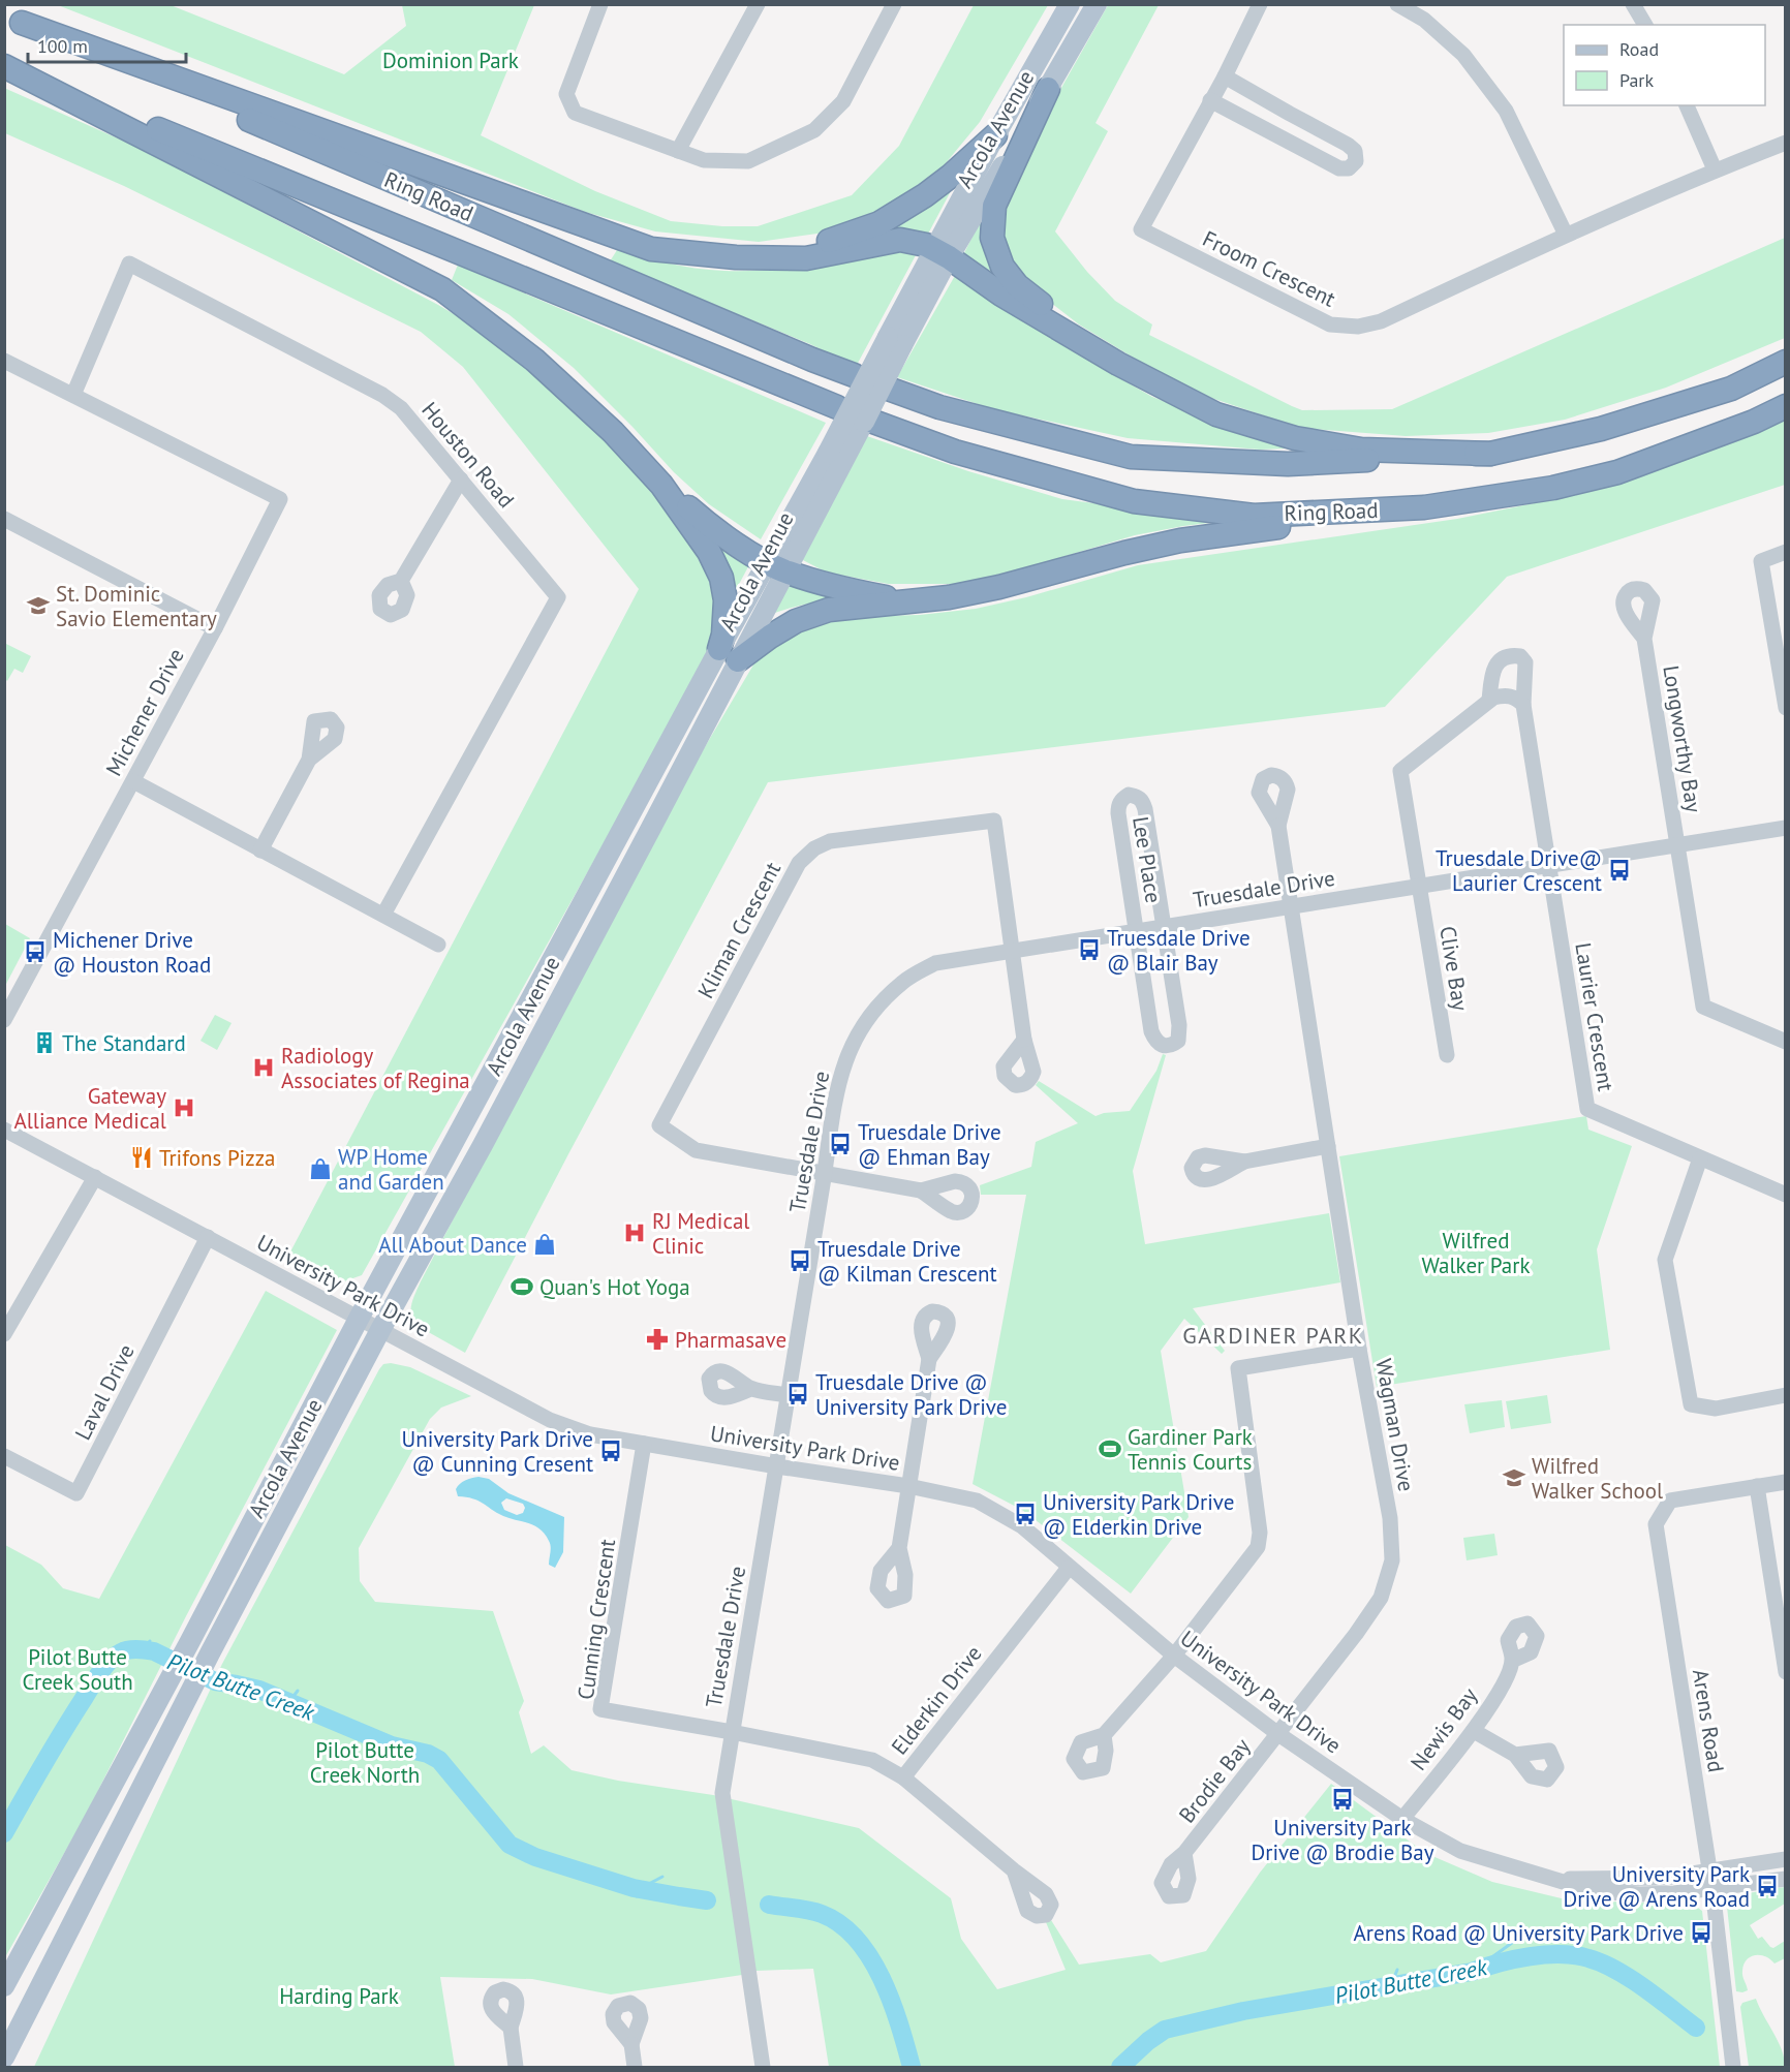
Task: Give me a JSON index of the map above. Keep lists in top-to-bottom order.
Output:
{
  "streets": {
    "highway": ["Ring Road"],
    "main road": ["Arcola Avenue"],
    "street": [
      "Froom Crescent",
      "Houston Road",
      "Michener Drive",
      "Longworthy Bay",
      "Lee Place",
      "Truesdale Drive",
      "Kliman Crescent",
      "Clive Bay",
      "Laurier Crescent",
      "University Park Drive",
      "Laval Drive",
      "Wagman Drive",
      "Cunning Crescent",
      "Elderkin Drive",
      "Arens Road",
      "Newis Bay",
      "Brodie Bay"
    ]
  },
  "crossings": [
    ["Arcola Avenue", "University Park Drive"],
    ["Houston Road", "Michener Drive"],
    ["Longworthy Bay", "Truesdale Drive"],
    ["Lee Place", "Truesdale Drive"],
    ["Truesdale Drive", "Kliman Crescent"],
    ["Truesdale Drive", "Clive Bay"],
    ["Truesdale Drive", "Laurier Crescent"],
    ["Truesdale Drive", "University Park Drive"],
    ["Truesdale Drive", "Wagman Drive"],
    ["Truesdale Drive", "Cunning Crescent"],
    ["Truesdale Drive", "Elderkin Drive"],
    ["University Park Drive", "Laval Drive"],
    ["University Park Drive", "Wagman Drive"],
    ["University Park Drive", "Cunning Crescent"],
    ["University Park Drive", "Elderkin Drive"],
    ["University Park Drive", "Arens Road"],
    ["University Park Drive", "Newis Bay"],
    ["University Park Drive", "Brodie Bay"],
    ["Wagman Drive", "Brodie Bay"],
    ["Cunning Crescent", "Elderkin Drive"]
  ],
  "districts": ["GARDINER PARK"],
  "water": ["Pilot Butte Creek"],
  "parks": [
    "Dominion Park",
    "Wilfred Walker Park",
    "Pilot Butte Creek South",
    "Pilot Butte Creek North",
    "Harding Park"
  ],
  "places": {
    "school or university": ["St. Dominic Savio Elementary", "Wilfred Walker School"],
    "bus stop": [
      "Truesdale Drive@ Laurier Crescent",
      "Truesdale Drive @ Blair Bay",
      "Michener Drive @ Houston Road",
      "Truesdale Drive @ Ehman Bay",
      "Truesdale Drive @ Kilman Crescent",
      "Truesdale Drive @ University Park Drive",
      "University Park Drive @ Cunning Cresent",
      "University Park Drive @ Elderkin Drive",
      "University Park Drive @ Brodie Bay",
      "University Park Drive @ Arens Road",
      "Arens Road @ University Park Drive"
    ],
    "building": ["The Standard"],
    "hospital": ["Radiology Associates of Regina", "Gateway Alliance Medical", "RJ Medical Clinic"],
    "restaurant": ["Trifons Pizza"],
    "shop": ["WP Home and Garden", "All About Dance"],
    "sports": ["Quan's Hot Yoga", "Gardiner Park Tennis Courts"],
    "pharmacy": ["Pharmasave"]
  },
  "legend": ["Road", "Park"],
  "scale_bar": "100 m"
}
